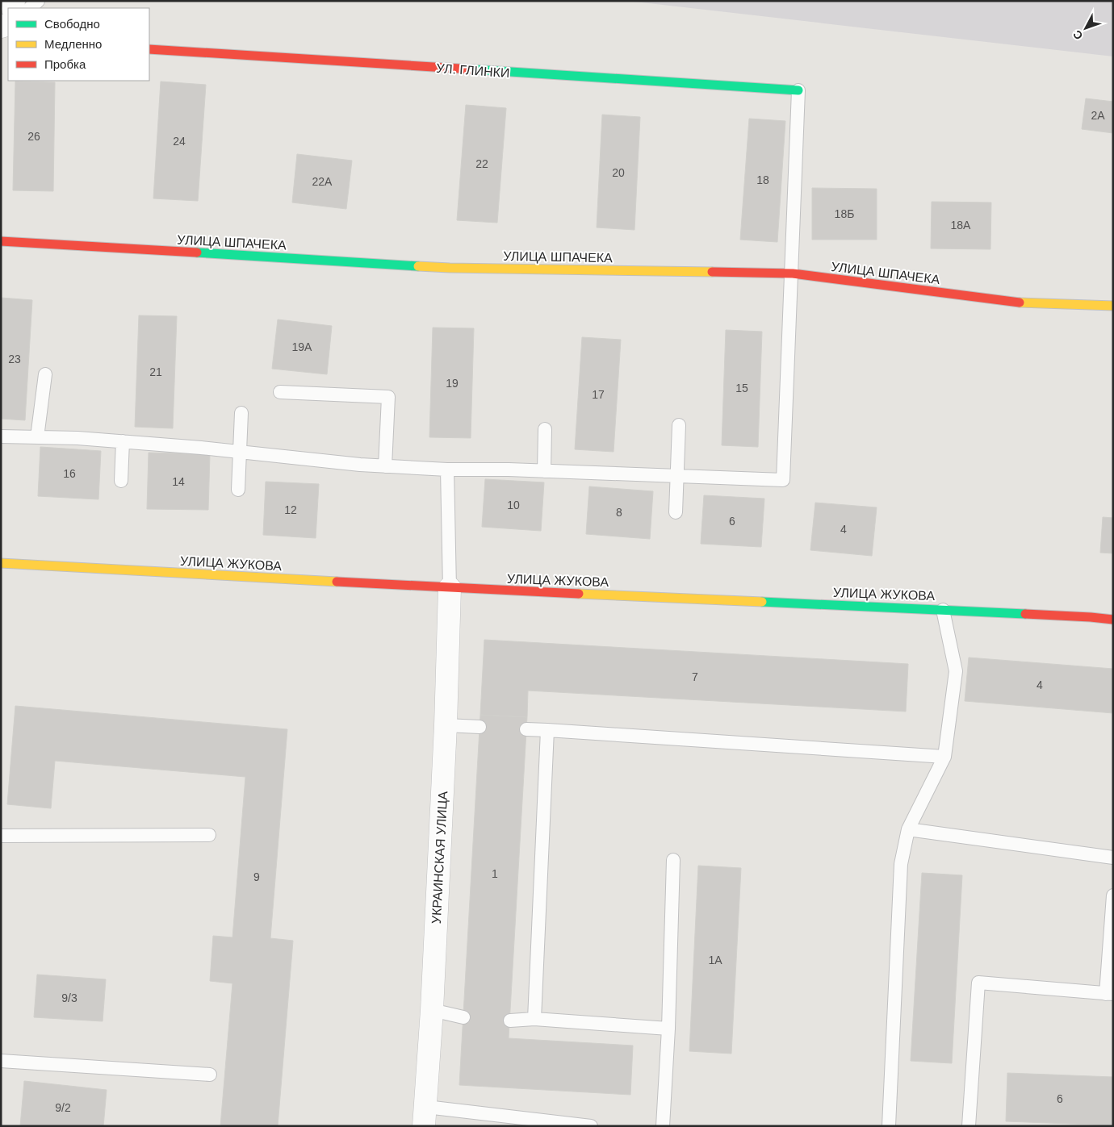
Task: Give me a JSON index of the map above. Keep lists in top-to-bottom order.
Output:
{
  "streets": {
    "street": [
      "УЛ. ГЛИНКИ",
      "УЛИЦА ШПАЧЕКА",
      "УЛИЦА ЖУКОВА",
      "УКРАИНСКАЯ УЛИЦА"
    ]
  },
  "crossings": [
    ["УЛИЦА ЖУКОВА", "УКРАИНСКАЯ УЛИЦА"]
  ],
  "house_numbers": [
    "2А",
    "26",
    "24",
    "22",
    "20",
    "18",
    "22А",
    "18Б",
    "18А",
    "19А",
    "23",
    "21",
    "19",
    "15",
    "17",
    "16",
    "14",
    "10",
    "12",
    "8",
    "6",
    "4",
    "7",
    "4",
    "1",
    "9",
    "1А",
    "9/3",
    "6",
    "9/2"
  ],
  "legend": ["Свободно", "Медленно", "Пробка"],
  "north": "bottom left"
}
